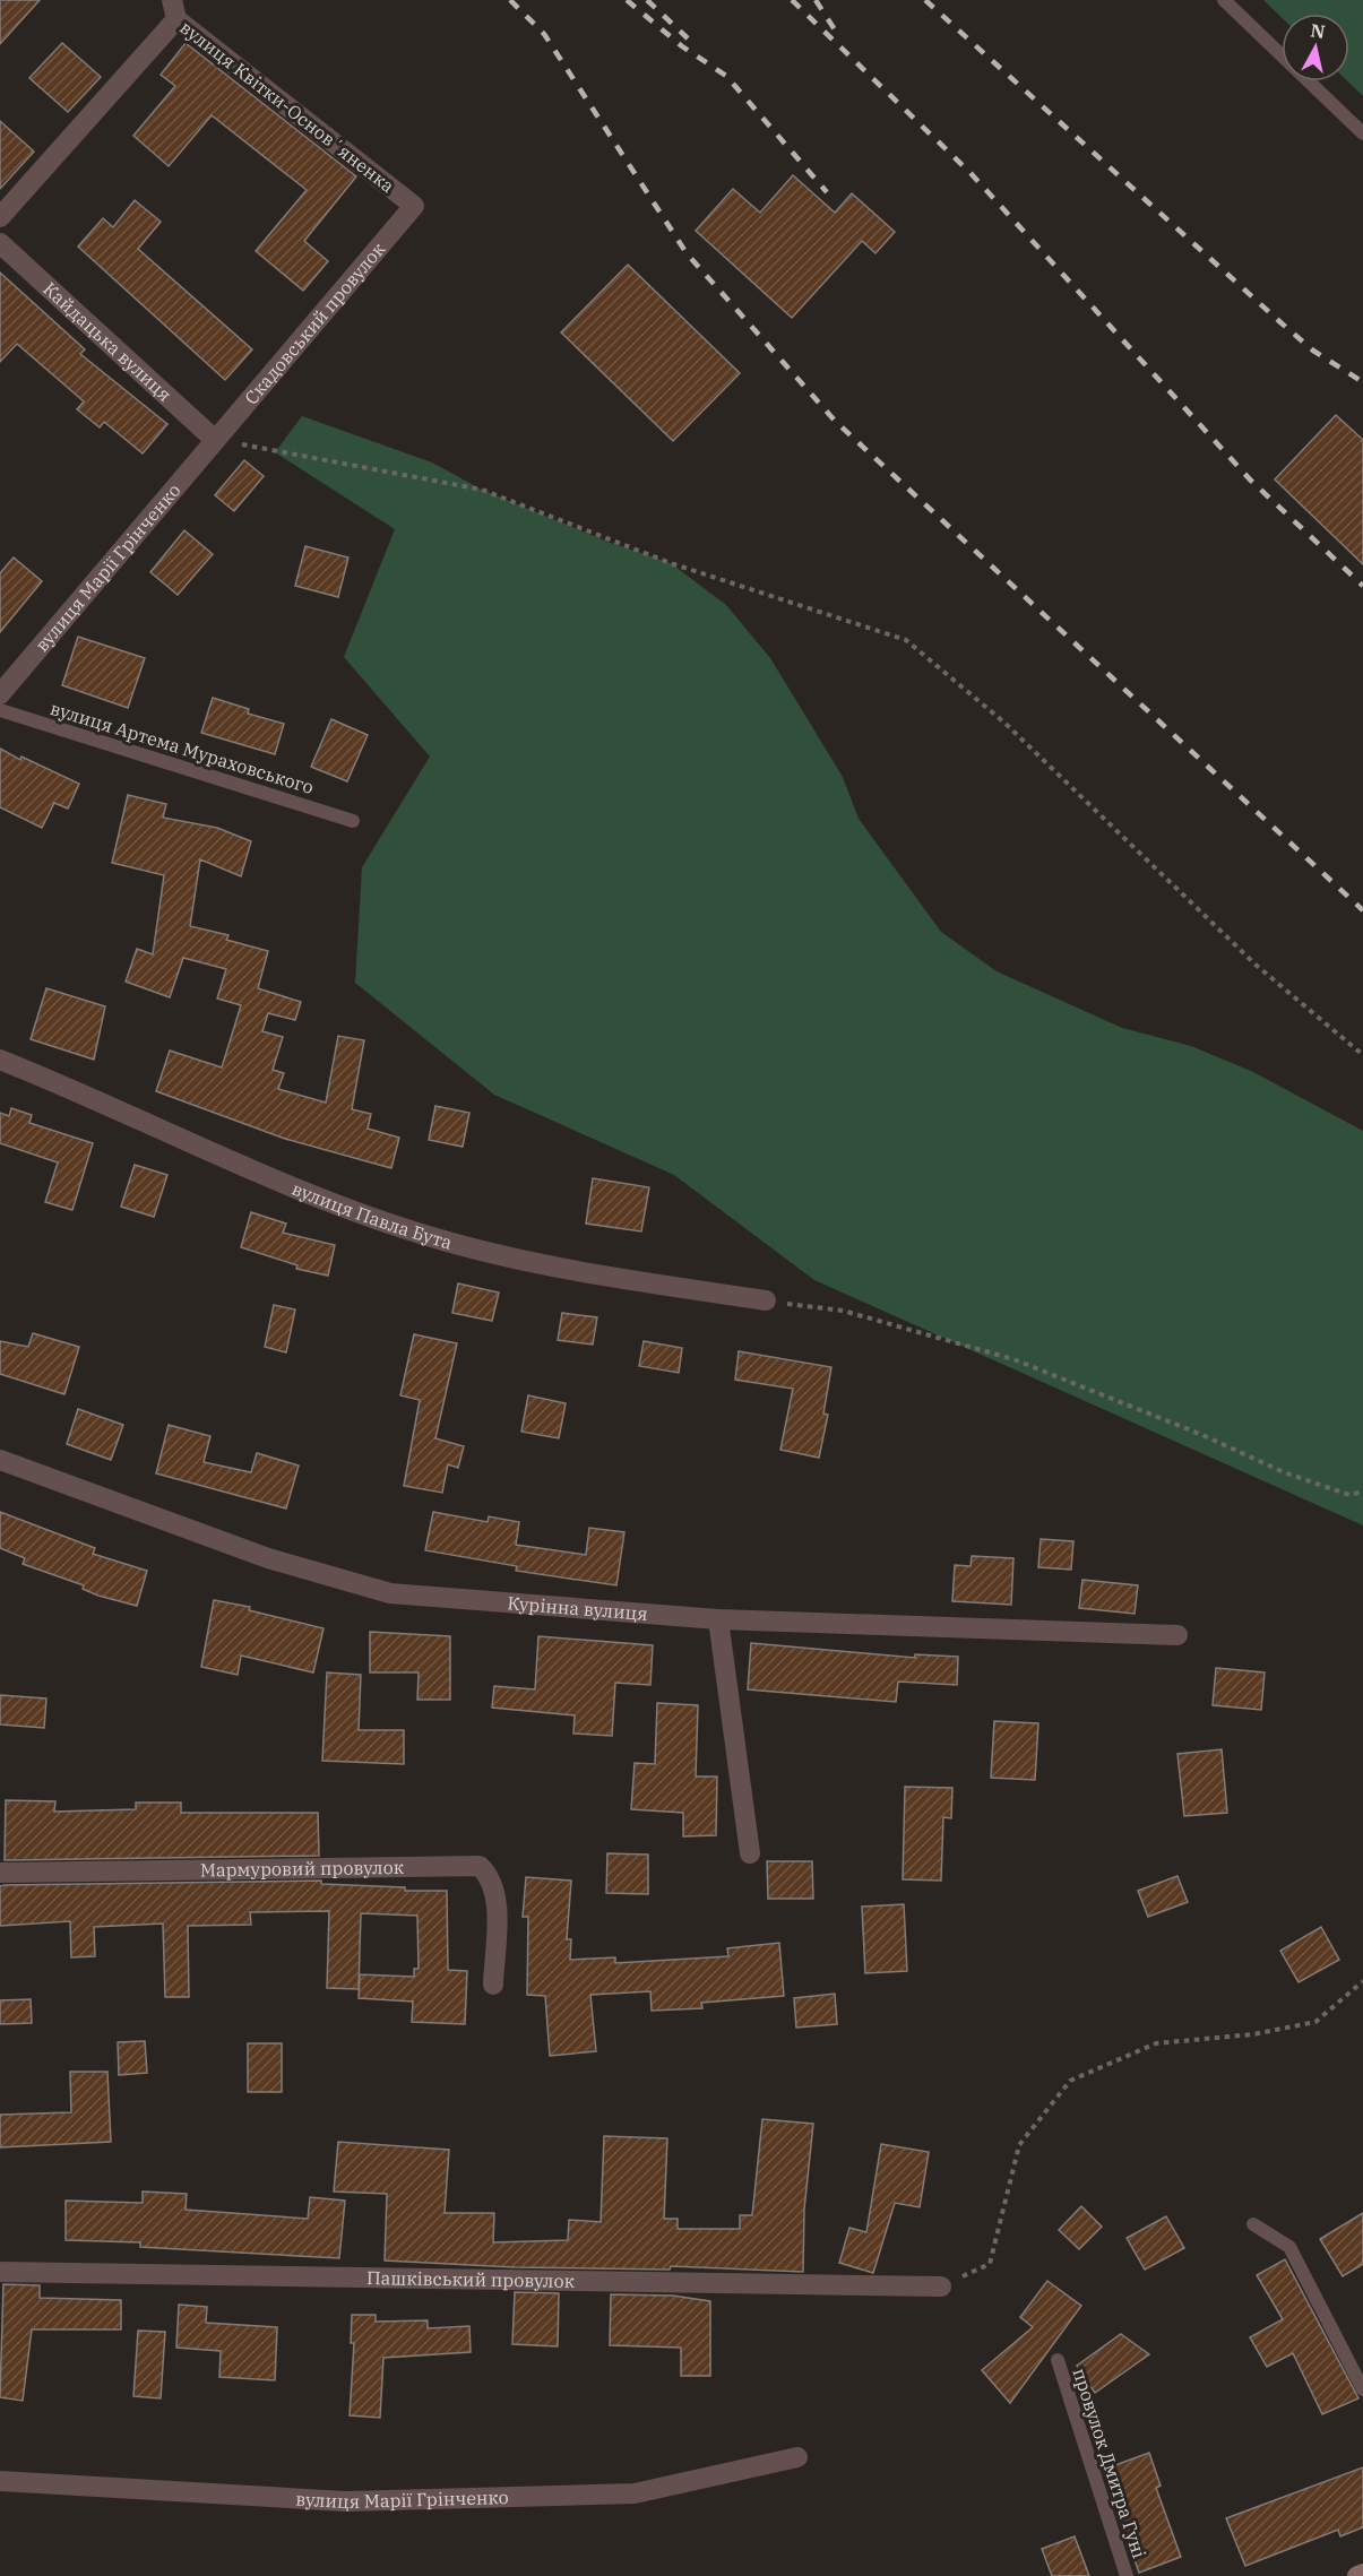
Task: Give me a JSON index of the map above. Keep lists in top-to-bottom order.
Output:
{
  "streets": {
    "street": [
      "вулиця Квітки-Основʼяненка",
      "Скадовський провулок",
      "Кайдацька вулиця",
      "вулиця Марії Грінченко",
      "вулиця Павла Бута",
      "Курінна вулиця",
      "Мармуровий провулок",
      "Пашківський провулок"
    ],
    "lane": ["вулиця Артема Мураховського", "провулок Дмитра Гуні"]
  },
  "crossings": [
    ["вулиця Квітки-Основʼяненка", "Скадовський провулок"],
    ["Скадовський провулок", "Кайдацька вулиця"],
    ["Скадовський провулок", "вулиця Марії Грінченко"],
    ["Кайдацька вулиця", "вулиця Марії Грінченко"]
  ],
  "north": "top"
}
